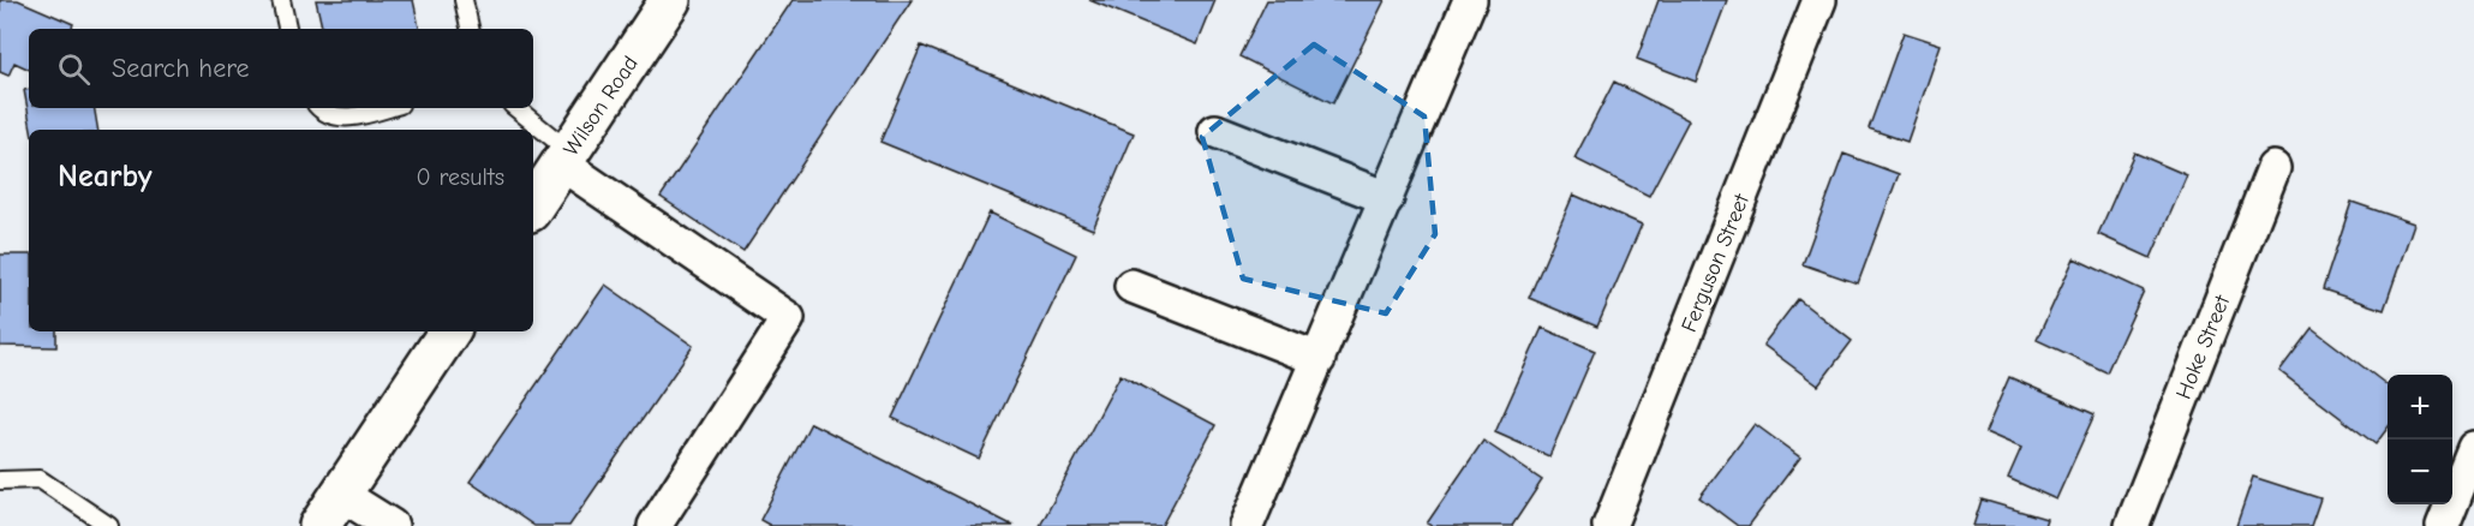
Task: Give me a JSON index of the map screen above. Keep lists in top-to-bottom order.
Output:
{
  "streets": {
    "street": ["Wilson Road", "Ferguson Street", "Hoke Street"]
  },
  "page": {
    "search": "Search here",
    "heading": ["Nearby", "0 results"],
    "map_buttons": ["+", "−"]
  }
}
